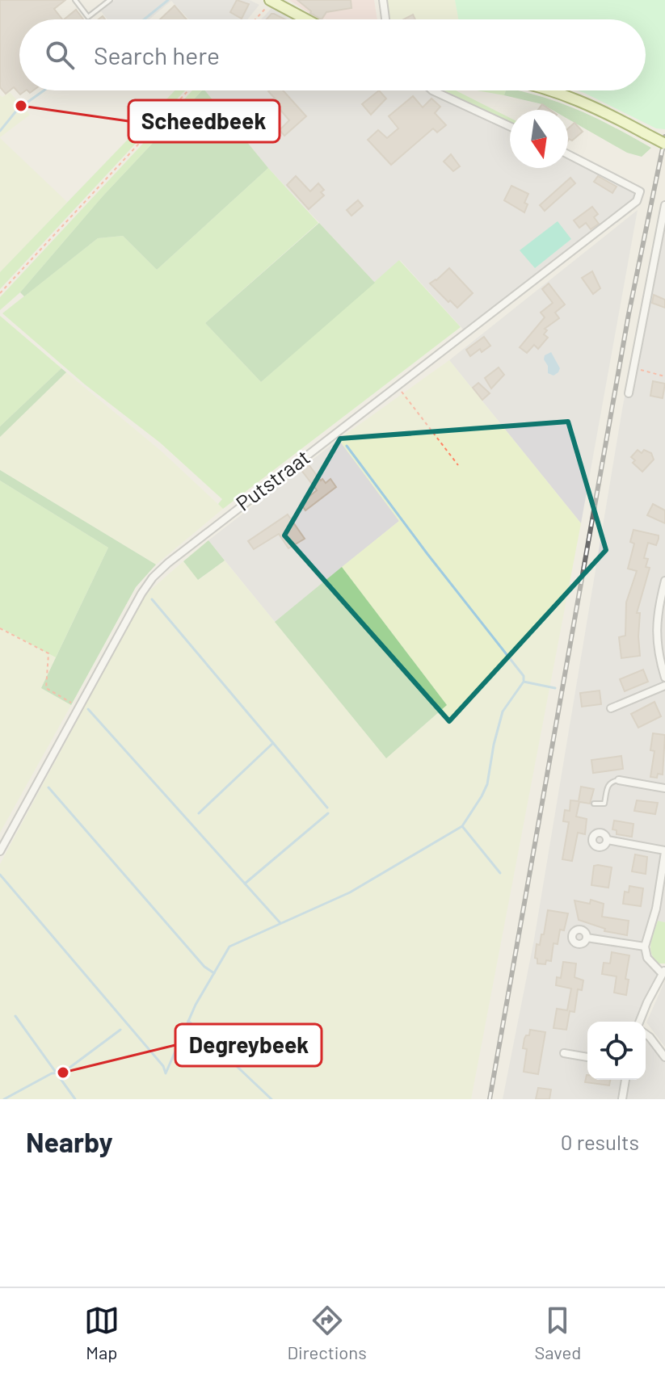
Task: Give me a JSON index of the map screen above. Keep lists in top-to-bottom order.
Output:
{
  "streets": {
    "street": ["Putstraat"]
  },
  "places": ["Scheedbeek", "Degreybeek"],
  "north": "bottom",
  "page": {
    "search": "Search here",
    "heading": ["Nearby", "0 results"],
    "nav": ["Map", "Directions", "Saved"]
  }
}
